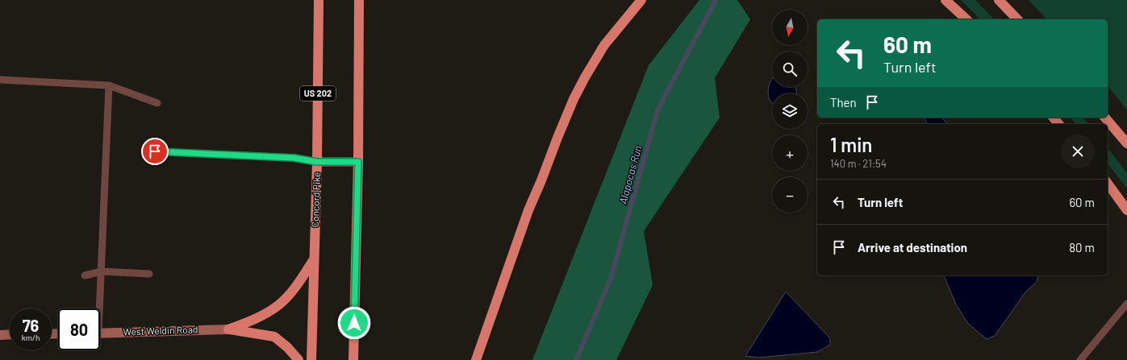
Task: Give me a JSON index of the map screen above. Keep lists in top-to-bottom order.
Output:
{
  "streets": {
    "highway": ["US 202", "Concord Pike"],
    "main road": ["West Weldin Road"]
  },
  "water": ["Alapocas Run"],
  "north": "bottom",
  "page": {
    "map_buttons": ["+", "−"],
    "turn": ["60 m", "Turn left"],
    "then": "Then",
    "heading": ["1 min", "140 m · 21:54"],
    "list": [
      {
        "name": "Turn left",
        "value": "60 m"
      },
      {
        "name": "Arrive at destination",
        "value": "80 m"
      }
    ],
    "speed": "76 km/h",
    "limit": "80"
  }
}
